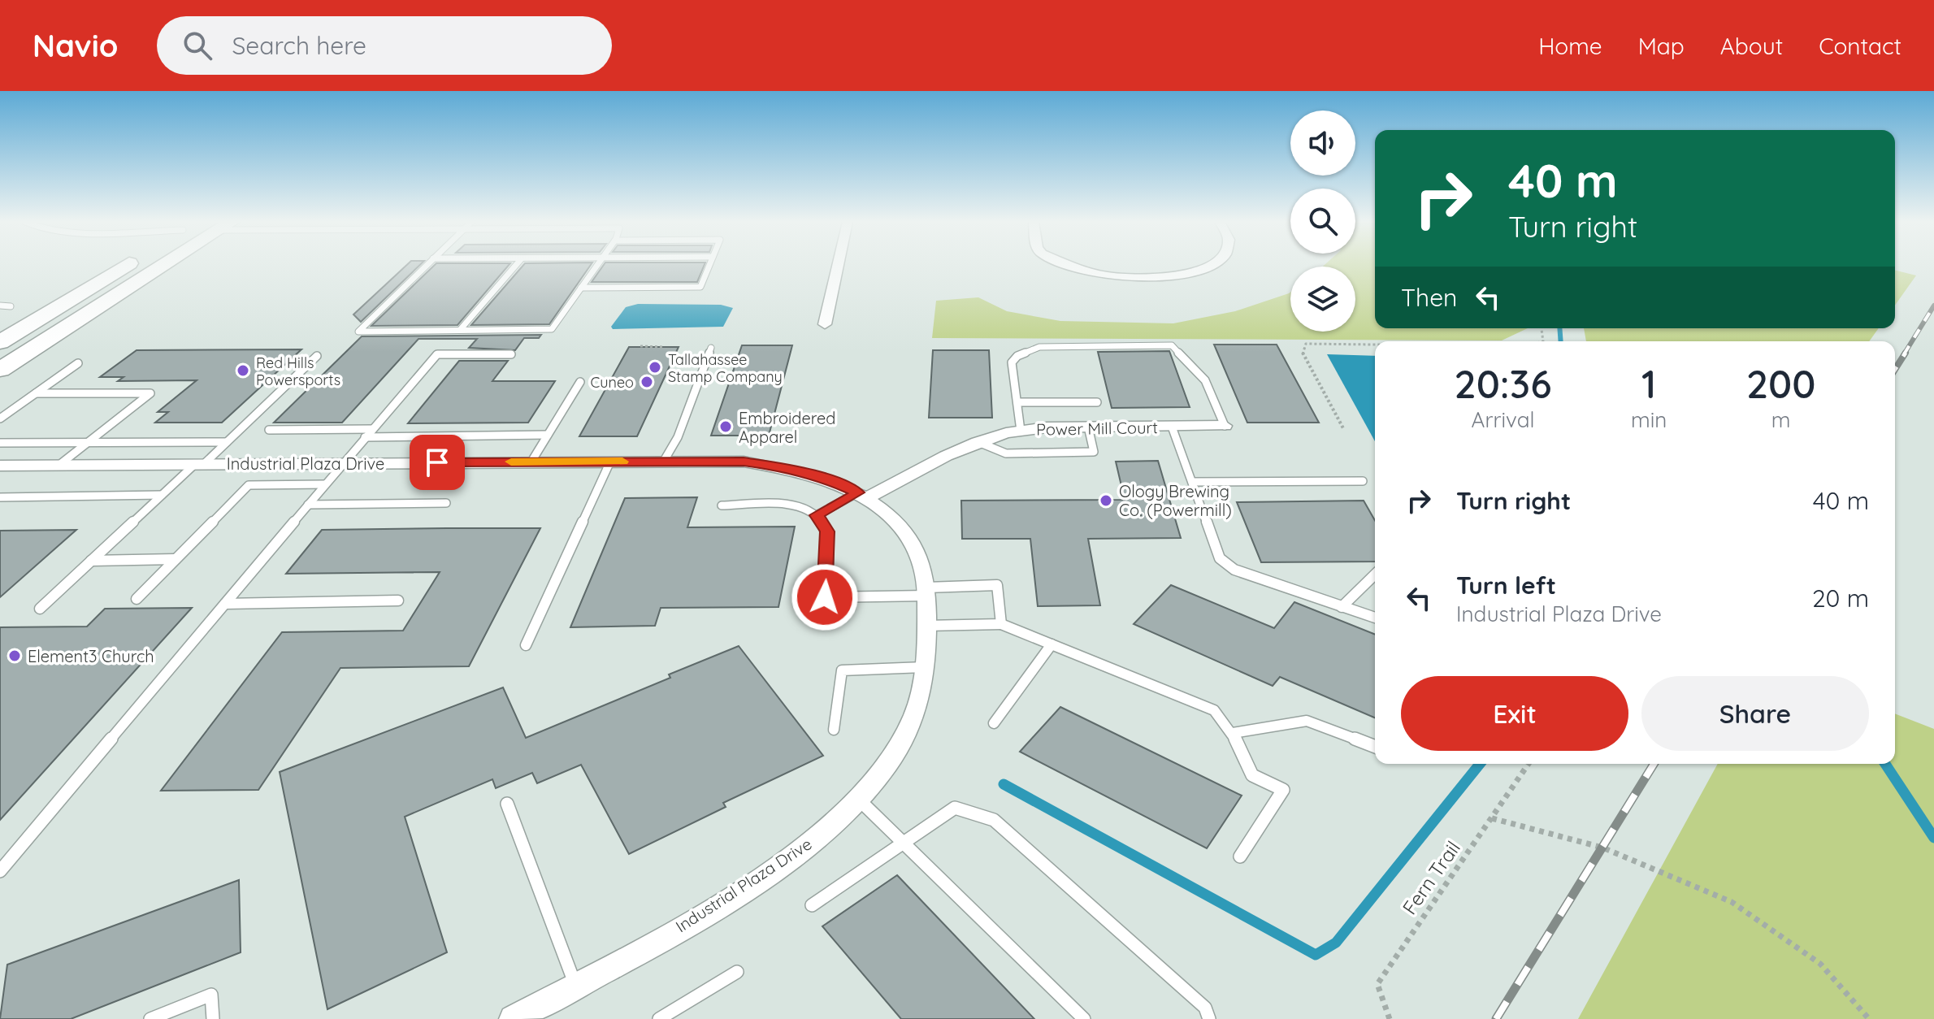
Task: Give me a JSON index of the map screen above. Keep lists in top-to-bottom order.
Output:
{
  "streets": {
    "street": ["Power Mill Court", "Industrial Plaza Drive"],
    "path": ["Fern Trail"]
  },
  "crossings": [
    ["Power Mill Court", "Industrial Plaza Drive"]
  ],
  "places": [
    "Tallahassee Stamp Company",
    "Red Hills Powersports",
    "Cuneo",
    "Embroidered Apparel",
    "Ology Brewing Co. (Powermill)",
    "Element3 Church"
  ],
  "page": {
    "header": "Navio",
    "search": "Search here",
    "nav": [
      "Home",
      "Map",
      "About",
      "Contact"
    ],
    "turn": ["40 m", "Turn right"],
    "then": "Then",
    "eta": [
      "20:36",
      "Arrival",
      "1",
      "min",
      "200",
      "m"
    ],
    "list": [
      {
        "name": "Turn right",
        "value": "40 m"
      },
      {
        "name": "Turn left",
        "note": "Industrial Plaza Drive",
        "value": "20 m"
      }
    ],
    "buttons": ["Exit", "Share"]
  }
}
